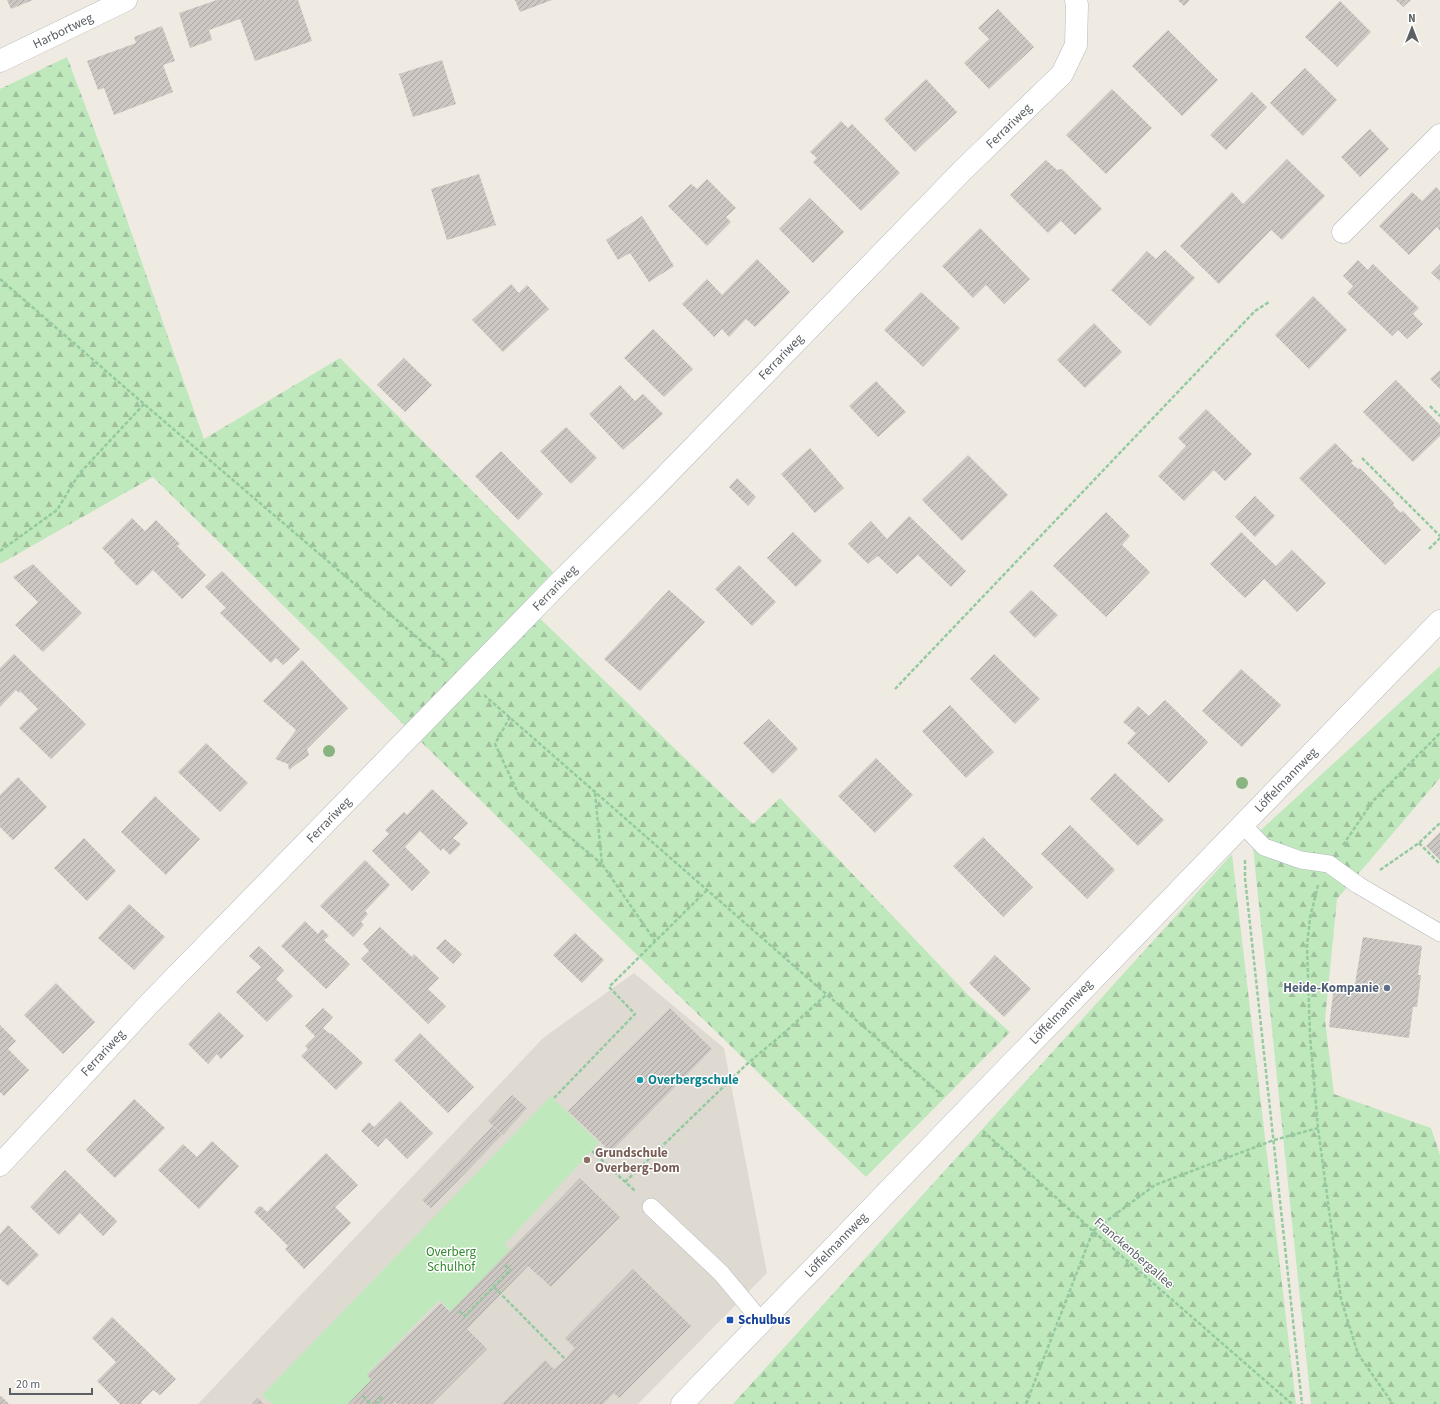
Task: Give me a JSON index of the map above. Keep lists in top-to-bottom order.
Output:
{
  "streets": {
    "street": ["Harbortweg", "Ferrariweg", "Löffelmannweg"],
    "path": ["Franckenbergallee"]
  },
  "crossings": [
    ["Löffelmannweg", "Franckenbergallee"]
  ],
  "parks": ["Overberg Schulhof"],
  "places": {
    "other": ["Heide-Kompanie", "Overbergschule", "Grundschule Overberg-Dom"],
    "transit": ["Schulbus"]
  },
  "scale_bar": "20 m",
  "north": "top"
}
